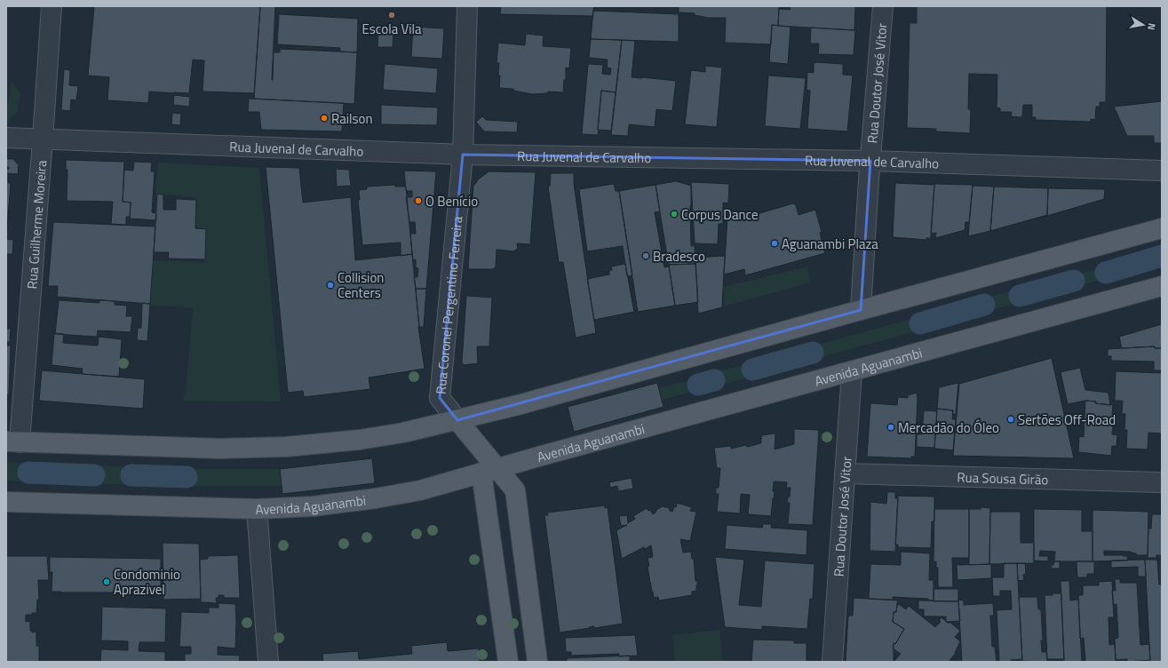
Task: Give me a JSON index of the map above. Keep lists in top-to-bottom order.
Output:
{
  "streets": {
    "main road": ["Rua Coronel Pergentino Ferreira", "Avenida Aguanambi"],
    "street": [
      "Rua Doutor José Vitor",
      "Rua Juvenal de Carvalho",
      "Rua Guilherme Moreira",
      "Rua Sousa Girão"
    ]
  },
  "crossings": [
    ["Rua Doutor José Vitor", "Rua Juvenal de Carvalho"],
    ["Rua Doutor José Vitor", "Avenida Aguanambi"],
    ["Rua Doutor José Vitor", "Rua Sousa Girão"],
    ["Rua Juvenal de Carvalho", "Rua Guilherme Moreira"],
    ["Rua Juvenal de Carvalho", "Rua Coronel Pergentino Ferreira"],
    ["Rua Coronel Pergentino Ferreira", "Avenida Aguanambi"]
  ],
  "places": [
    "Escola Vila",
    "Railson",
    "O Benício",
    "Corpus Dance",
    "Aguanambi Plaza",
    "Bradesco",
    "Collision Centers",
    "Sertões Off-Road",
    "Mercadão do Óleo",
    "Condominio Aprazivel"
  ],
  "north": "right"
}
